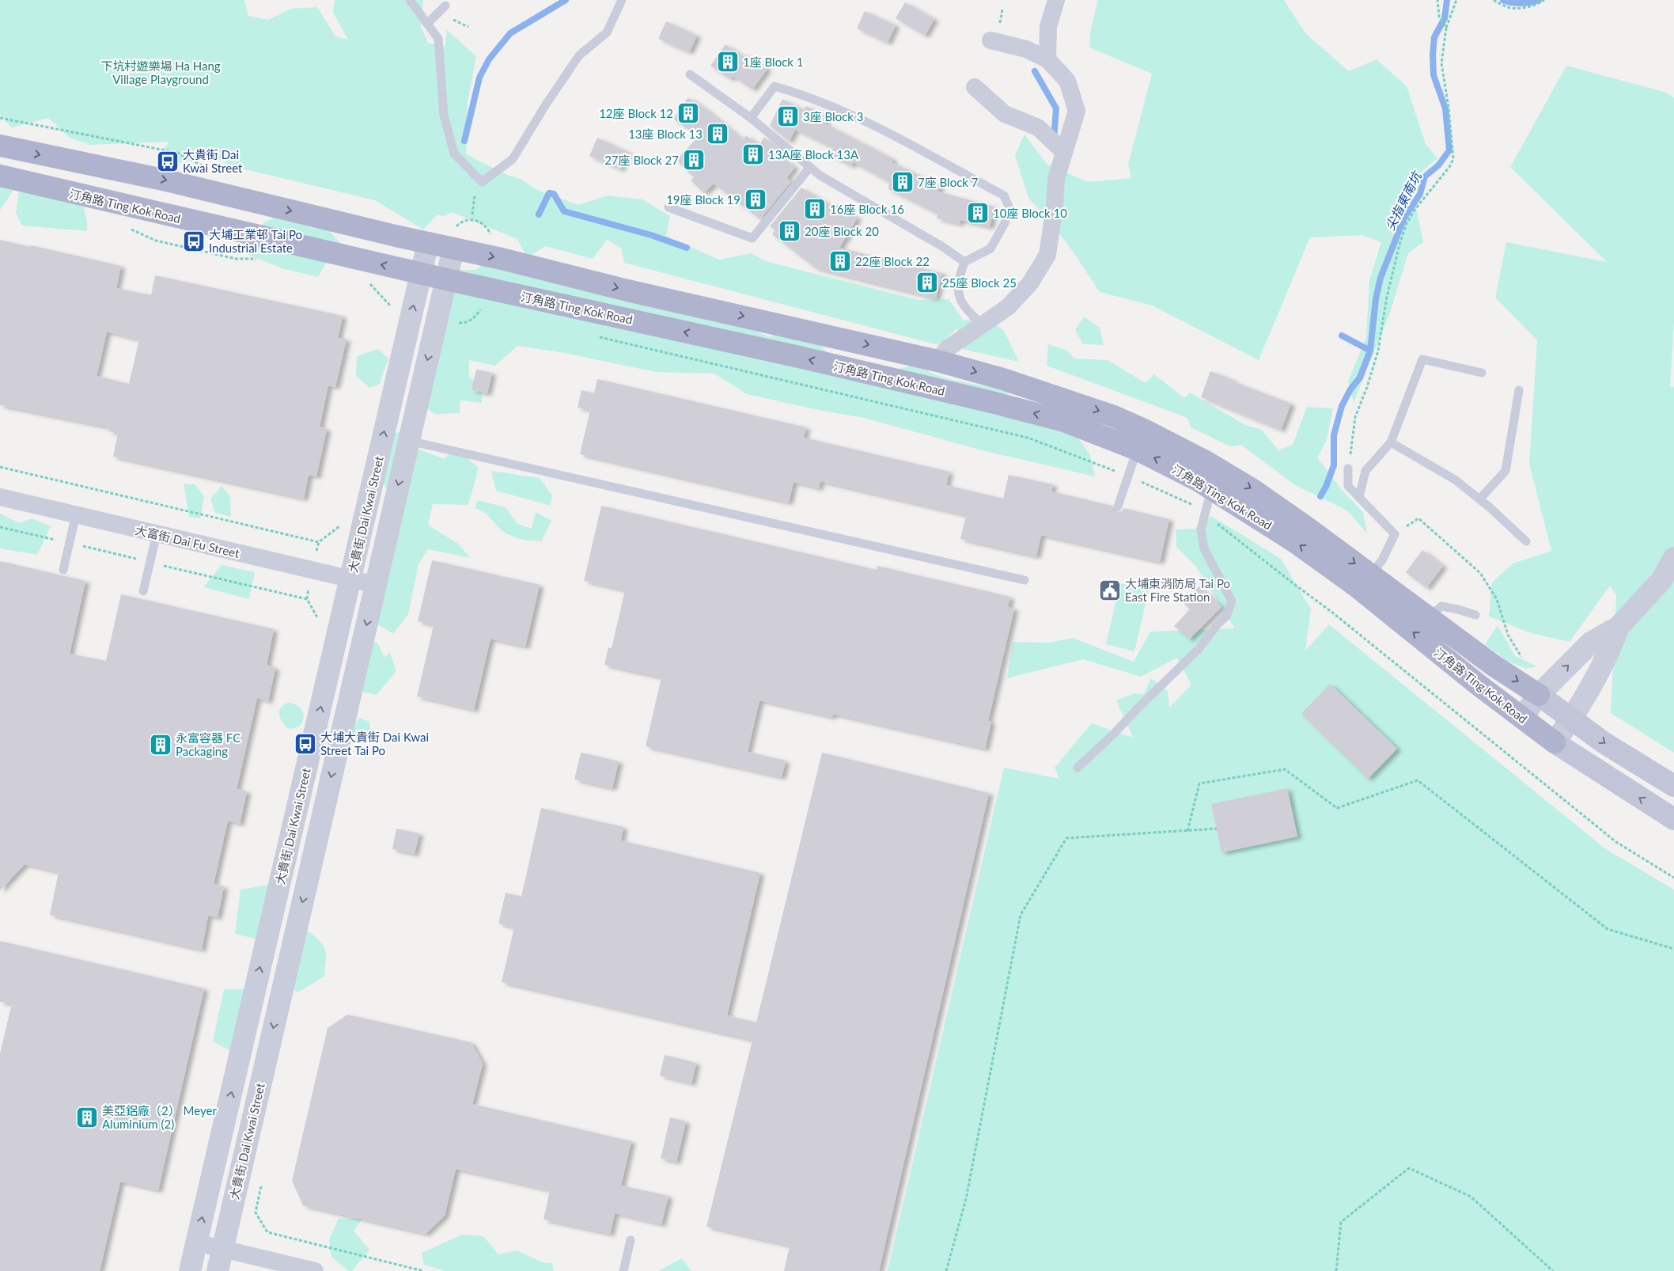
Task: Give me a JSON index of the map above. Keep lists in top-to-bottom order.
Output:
{
  "streets": {
    "main road": ["汀角路 Ting Kok Road"],
    "street": ["大貴街 Dai Kwai Street", "大富街 Dai Fu Street"]
  },
  "crossings": [
    ["汀角路 Ting Kok Road", "大貴街 Dai Kwai Street"],
    ["大貴街 Dai Kwai Street", "大富街 Dai Fu Street"]
  ],
  "water": ["尖指東南坑"],
  "parks": ["下坑村遊樂場 Ha Hang Village Playground"],
  "places": {
    "building": [
      "1座 Block 1",
      "12座 Block 12",
      "3座 Block 3",
      "13座 Block 13",
      "13A座 Block 13A",
      "27座 Block 27",
      "7座 Block 7",
      "19座 Block 19",
      "16座 Block 16",
      "10座 Block 10",
      "20座 Block 20",
      "22座 Block 22",
      "25座 Block 25",
      "永富容器 FC Packaging",
      "美亞鋁廠（2） Meyer Aluminium (2)"
    ],
    "bus stop": ["大貴街 Dai Kwai Street", "大埔工業邨 Tai Po Industrial Estate", "大埔大貴街 Dai Kwai Street Tai Po"],
    "public building": ["大埔東消防局 Tai Po East Fire Station"]
  }
}
